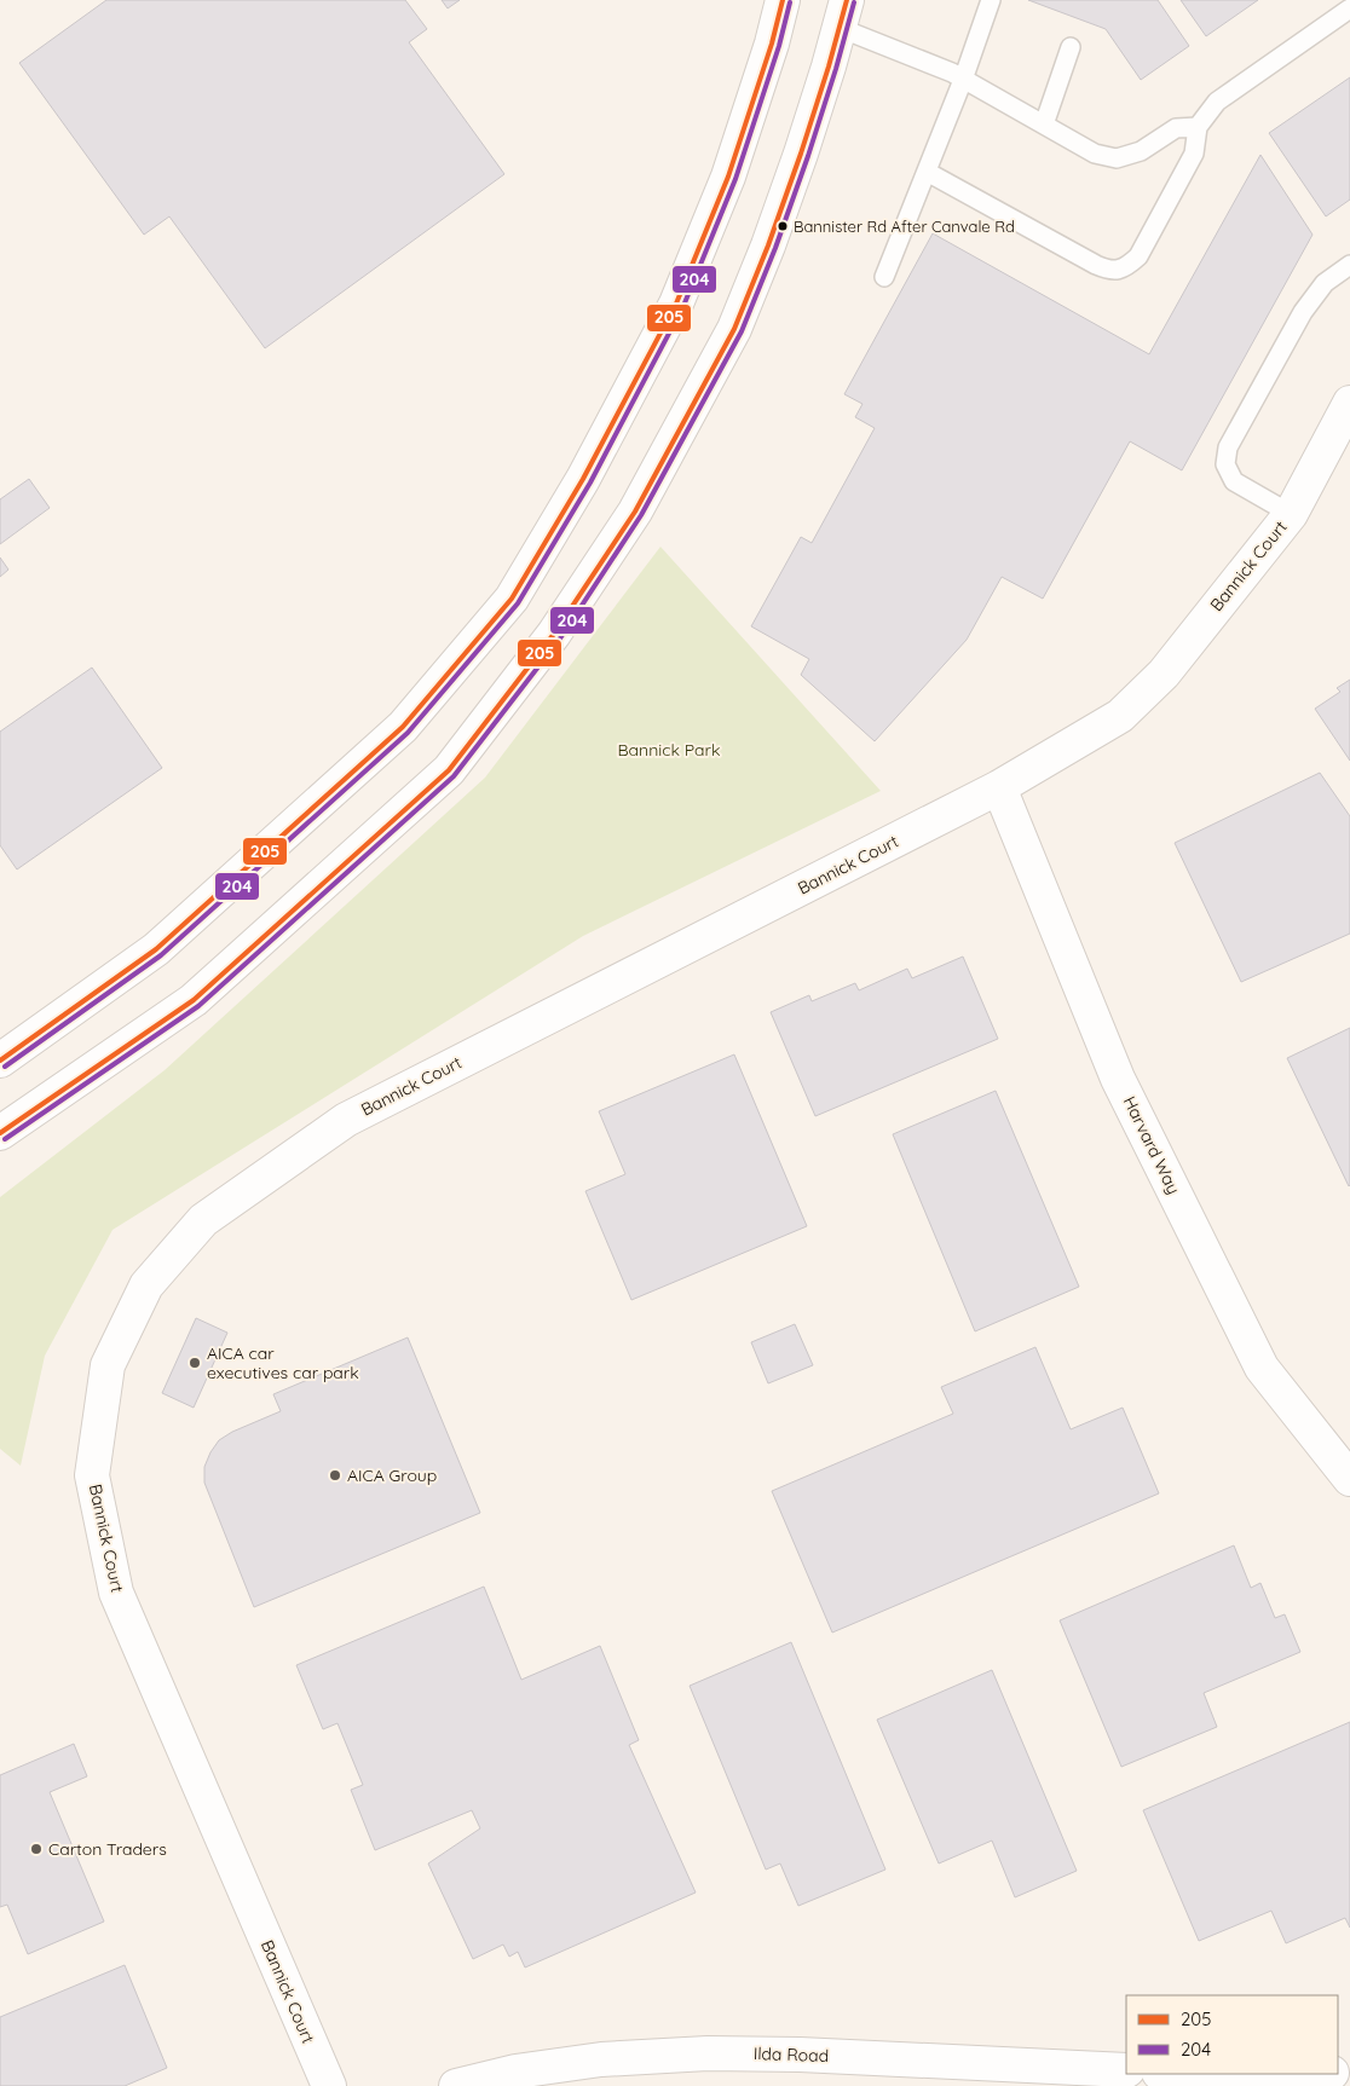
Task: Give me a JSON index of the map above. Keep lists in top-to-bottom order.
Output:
{
  "streets": {
    "street": ["Bannick Court", "Harvard Way", "Ilda Road"]
  },
  "crossings": [
    ["Bannick Court", "Harvard Way"]
  ],
  "parks": ["Bannick Park"],
  "places": [
    "Bannister Rd After Canvale Rd",
    "AICA car executives car park",
    "AICA Group",
    "Carton Traders"
  ],
  "lines": ["transit line 205", "transit line 204"],
  "legend": ["205", "204"]
}
